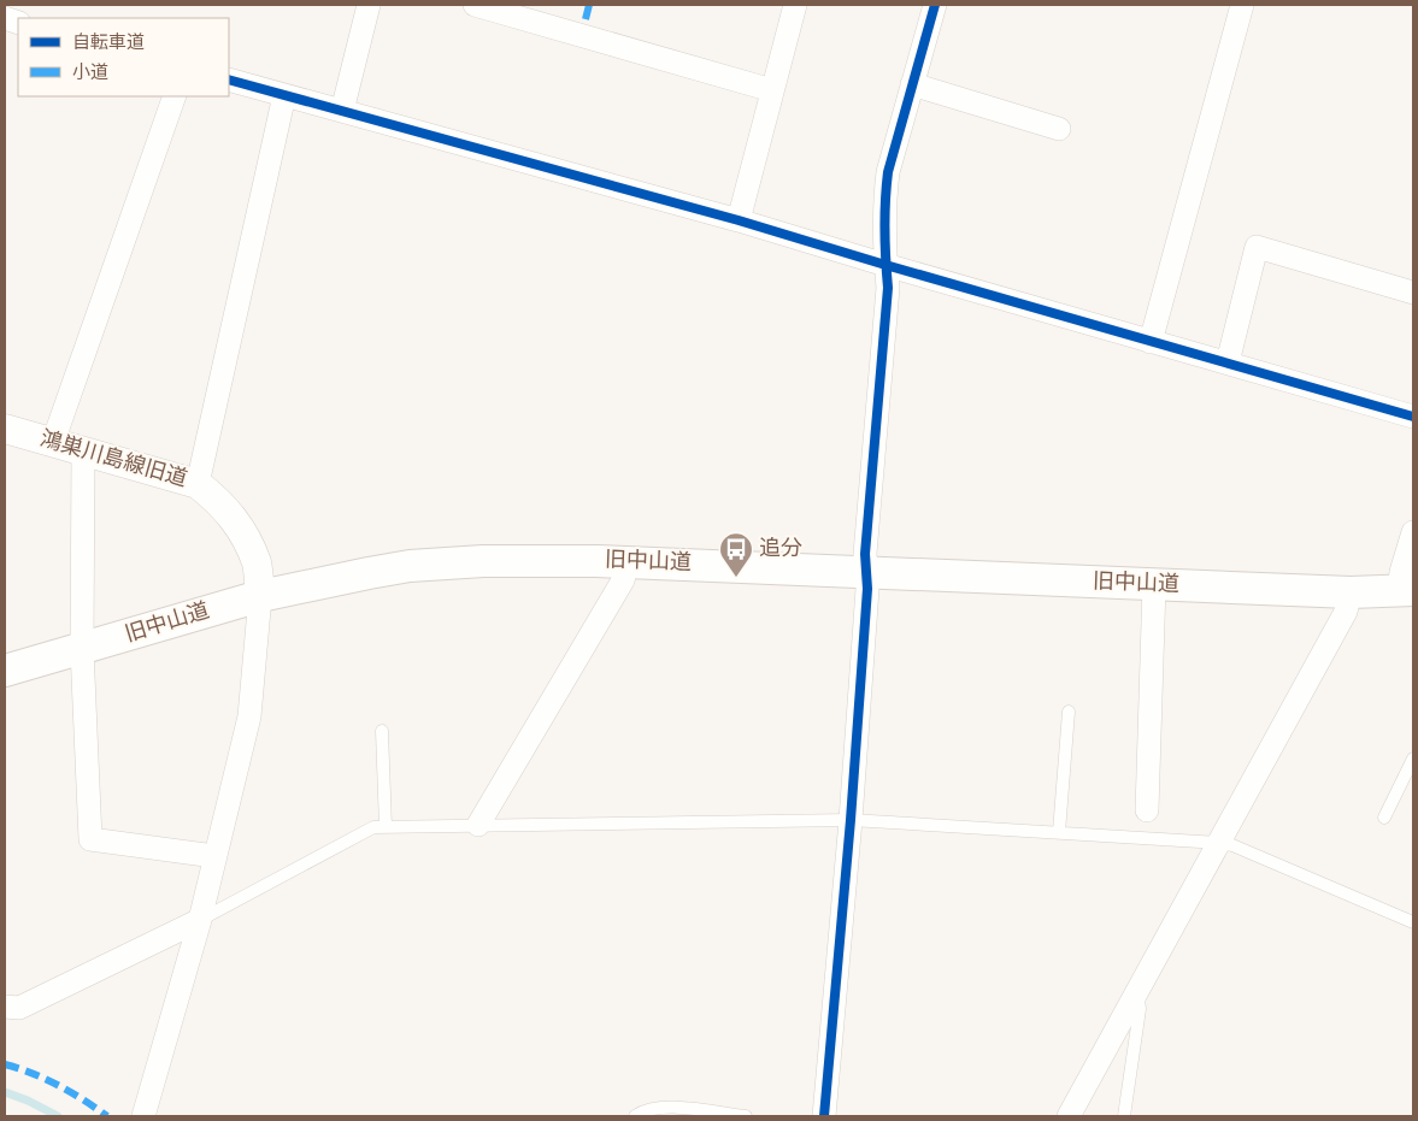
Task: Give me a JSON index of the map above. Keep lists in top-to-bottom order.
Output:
{
  "streets": {
    "main road": ["旧中山道"],
    "street": ["鴻巣川島線旧道"]
  },
  "crossings": [
    ["鴻巣川島線旧道", "旧中山道"]
  ],
  "places": {
    "bus stop": ["追分"]
  },
  "legend": ["自転車道", "小道"]
}
